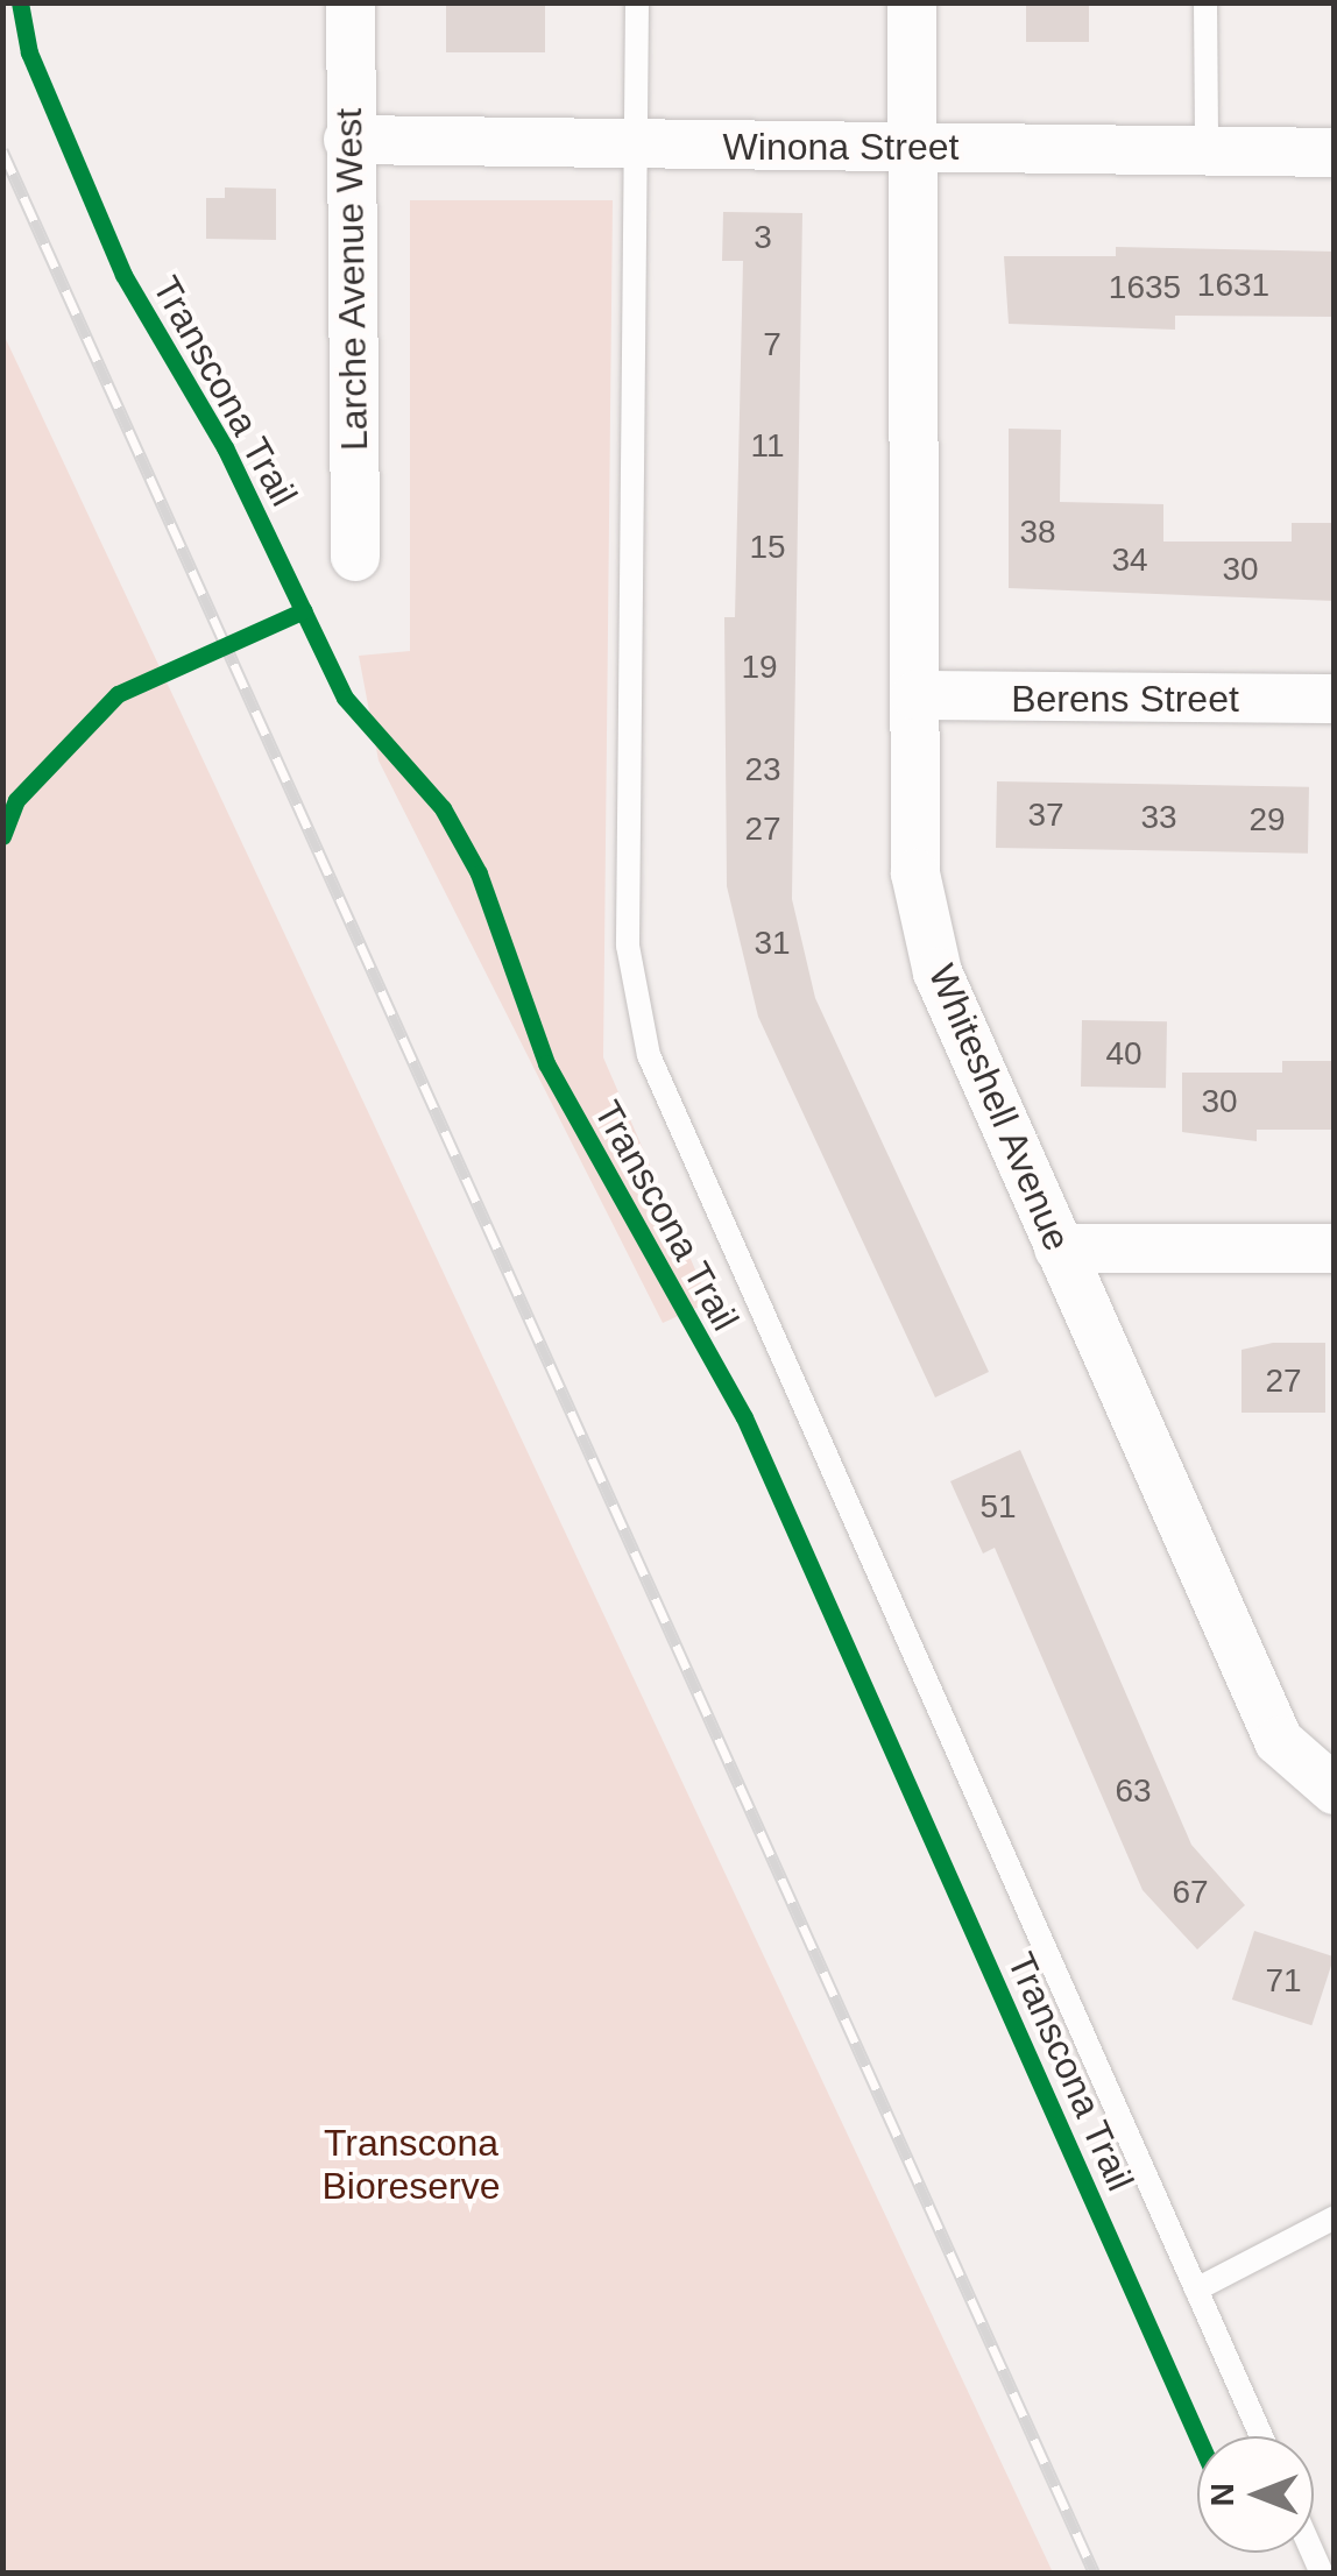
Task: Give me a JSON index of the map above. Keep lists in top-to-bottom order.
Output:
{
  "streets": {
    "street": [
      "Winona Street",
      "Larche Avenue West",
      "Berens Street",
      "Whiteshell Avenue"
    ],
    "cycle path": ["Transcona Trail"]
  },
  "crossings": [
    ["Winona Street", "Larche Avenue West"],
    ["Winona Street", "Whiteshell Avenue"],
    ["Berens Street", "Whiteshell Avenue"]
  ],
  "parks": ["Transcona Bioreserve"],
  "house_numbers": [
    "3",
    "1631",
    "1635",
    "7",
    "11",
    "38",
    "15",
    "34",
    "30",
    "19",
    "23",
    "37",
    "33",
    "29",
    "27",
    "31",
    "40",
    "30",
    "27",
    "51",
    "63",
    "67",
    "71"
  ],
  "north": "left"
}
